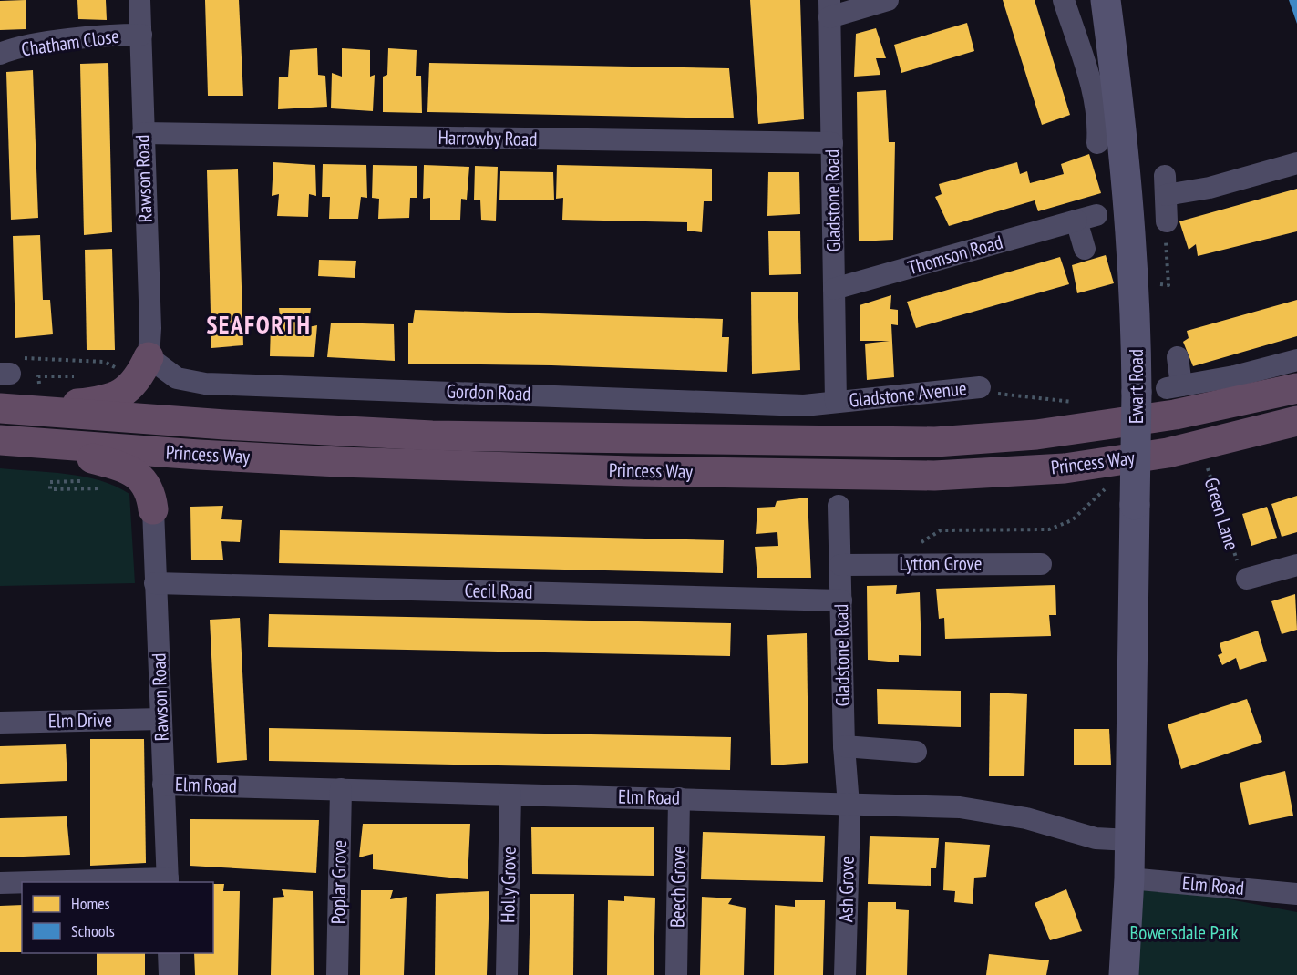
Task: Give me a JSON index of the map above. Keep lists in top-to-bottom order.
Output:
{
  "streets": {
    "highway": ["Princess Way"],
    "main road": ["Ewart Road"],
    "street": [
      "Chatham Close",
      "Harrowby Road",
      "Rawson Road",
      "Gladstone Road",
      "Thomson Road",
      "Gordon Road",
      "Gladstone Avenue",
      "Lytton Grove",
      "Cecil Road",
      "Elm Drive",
      "Elm Road",
      "Poplar Grove",
      "Holly Grove",
      "Beech Grove",
      "Ash Grove"
    ],
    "path": ["Green Lane"]
  },
  "crossings": [
    ["Chatham Close", "Rawson Road"],
    ["Harrowby Road", "Rawson Road"],
    ["Harrowby Road", "Gladstone Road"],
    ["Rawson Road", "Gordon Road"],
    ["Rawson Road", "Cecil Road"],
    ["Rawson Road", "Elm Drive"],
    ["Rawson Road", "Elm Road"],
    ["Gladstone Road", "Thomson Road"],
    ["Gladstone Road", "Gordon Road"],
    ["Gladstone Road", "Gladstone Avenue"],
    ["Gladstone Road", "Lytton Grove"],
    ["Gladstone Road", "Cecil Road"],
    ["Gladstone Road", "Elm Road"],
    ["Gladstone Road", "Ash Grove"],
    ["Ewart Road", "Elm Road"],
    ["Gordon Road", "Gladstone Avenue"],
    ["Elm Road", "Poplar Grove"],
    ["Elm Road", "Holly Grove"],
    ["Elm Road", "Beech Grove"],
    ["Elm Road", "Ash Grove"]
  ],
  "districts": ["SEAFORTH"],
  "parks": ["Bowersdale Park"],
  "legend": ["Homes", "Schools"]
}
